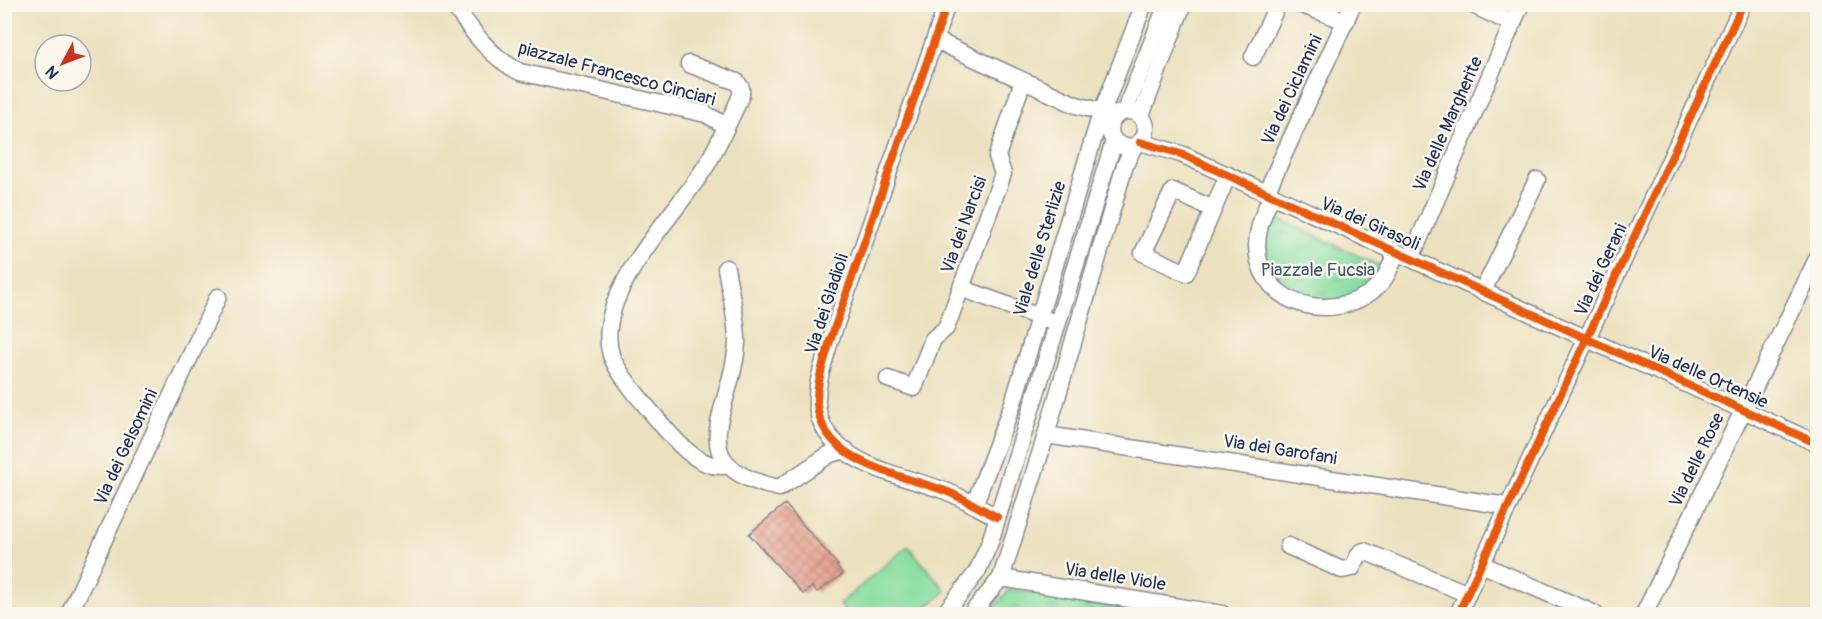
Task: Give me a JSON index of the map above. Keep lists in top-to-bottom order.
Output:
{
  "streets": {
    "street": [
      "piazzale Francesco Cinciari",
      "Via dei Ciclamini",
      "Via delle Margherite",
      "Via dei Girasoli",
      "Via dei Narcisi",
      "Viale delle Sterlizie",
      "Via dei Gerani",
      "Via dei Gladioli",
      "Via delle Ortensie",
      "Via dei Gelsomini",
      "Via dei Garofani",
      "Via delle Rose",
      "Via delle Viole"
    ]
  },
  "crossings": [
    ["piazzale Francesco Cinciari", "Via dei Gladioli"],
    ["Via dei Ciclamini", "Via dei Girasoli"],
    ["Via delle Margherite", "Via dei Girasoli"],
    ["Via dei Girasoli", "Via dei Narcisi"],
    ["Via dei Girasoli", "Viale delle Sterlizie"],
    ["Via dei Girasoli", "Via dei Gerani"],
    ["Via dei Girasoli", "Via dei Gladioli"],
    ["Via dei Girasoli", "Via delle Ortensie"],
    ["Via dei Narcisi", "Viale delle Sterlizie"],
    ["Viale delle Sterlizie", "Via dei Gladioli"],
    ["Viale delle Sterlizie", "Via dei Garofani"],
    ["Viale delle Sterlizie", "Via delle Viole"],
    ["Via dei Gerani", "Via delle Ortensie"],
    ["Via dei Gerani", "Via dei Garofani"],
    ["Via delle Ortensie", "Via delle Rose"]
  ],
  "parks": ["Piazzale Fucsia"],
  "north": "bottom left"
}
